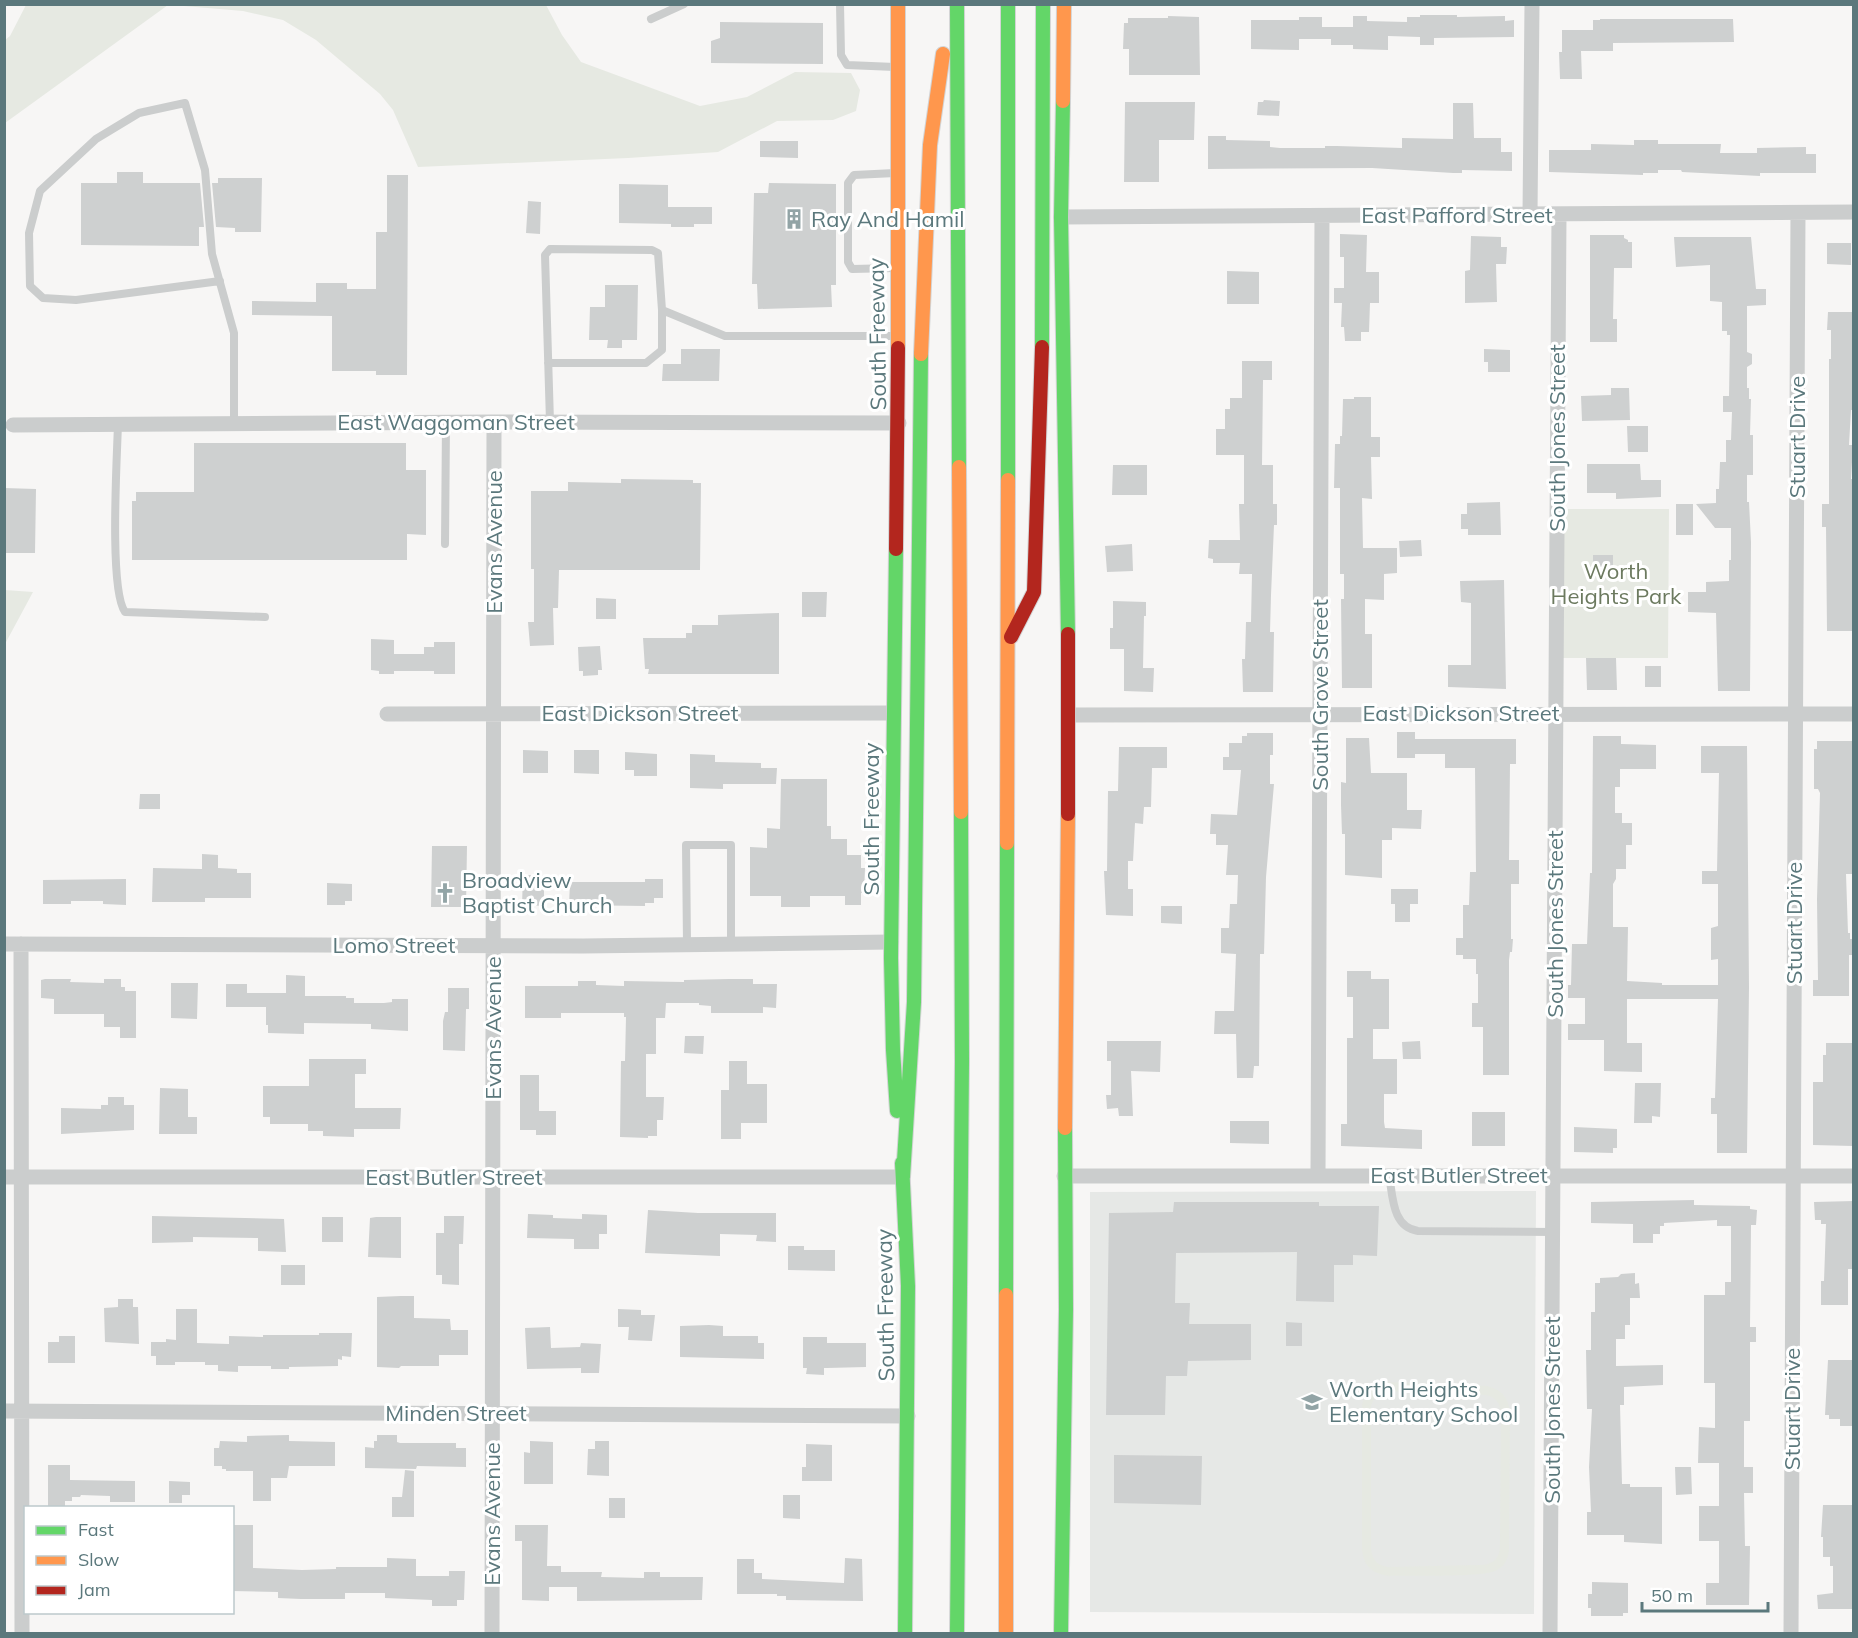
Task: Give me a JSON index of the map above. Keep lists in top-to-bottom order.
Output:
{
  "streets": {
    "main road": ["South Freeway"],
    "street": [
      "East Pafford Street",
      "East Waggoman Street",
      "Stuart Drive",
      "South Jones Street",
      "Evans Avenue",
      "South Grove Street",
      "East Dickson Street",
      "Lomo Street",
      "East Butler Street",
      "Minden Street"
    ]
  },
  "crossings": [
    ["East Pafford Street", "Stuart Drive"],
    ["East Pafford Street", "South Jones Street"],
    ["East Pafford Street", "South Grove Street"],
    ["South Freeway", "East Waggoman Street"],
    ["South Freeway", "East Dickson Street"],
    ["South Freeway", "Lomo Street"],
    ["South Freeway", "East Butler Street"],
    ["South Freeway", "Minden Street"],
    ["East Waggoman Street", "Evans Avenue"],
    ["Stuart Drive", "East Dickson Street"],
    ["Stuart Drive", "East Butler Street"],
    ["South Jones Street", "East Dickson Street"],
    ["South Jones Street", "East Butler Street"],
    ["Evans Avenue", "East Dickson Street"],
    ["Evans Avenue", "Lomo Street"],
    ["Evans Avenue", "East Butler Street"],
    ["Evans Avenue", "Minden Street"],
    ["South Grove Street", "East Dickson Street"],
    ["South Grove Street", "East Butler Street"]
  ],
  "parks": ["Worth Heights Park"],
  "places": {
    "building": ["Ray And Hamil"],
    "church": ["Broadview Baptist Church"],
    "school or university": ["Worth Heights Elementary School"]
  },
  "legend": ["Fast", "Slow", "Jam"],
  "scale_bar": "50 m"
}
